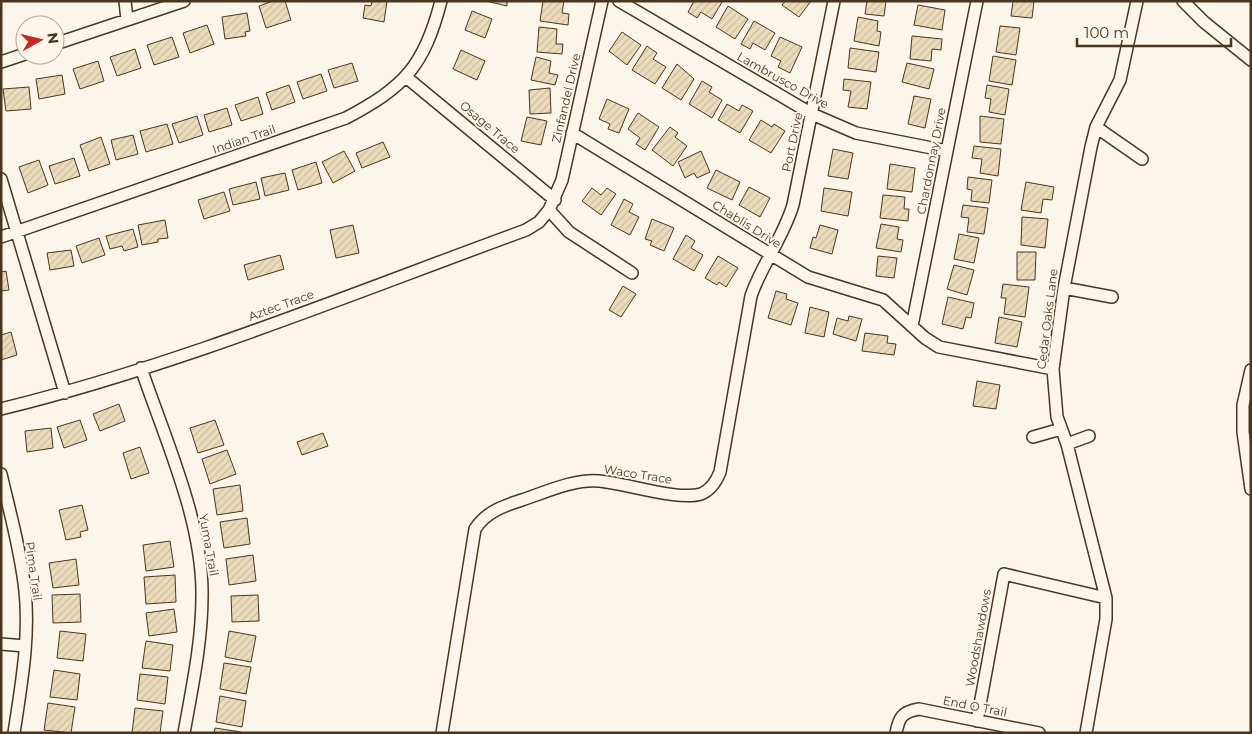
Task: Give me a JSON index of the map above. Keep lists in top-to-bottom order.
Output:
{
  "streets": {
    "street": [
      "Lambrusco Drive",
      "Zinfandel Drive",
      "Osage Trace",
      "Indian Trail",
      "Port Drive",
      "Chardonnay Drive",
      "Chablis Drive",
      "Aztec Trace",
      "Cedar Oaks Lane",
      "Waco Trace",
      "Yuma Trail",
      "Pima Trail",
      "Woodshawdows",
      "End O Trail"
    ]
  },
  "crossings": [
    ["Lambrusco Drive", "Port Drive"],
    ["Lambrusco Drive", "Chardonnay Drive"],
    ["Zinfandel Drive", "Osage Trace"],
    ["Zinfandel Drive", "Chablis Drive"],
    ["Zinfandel Drive", "Aztec Trace"],
    ["Osage Trace", "Indian Trail"],
    ["Osage Trace", "Aztec Trace"],
    ["Port Drive", "Chablis Drive"],
    ["Port Drive", "Waco Trace"],
    ["Chardonnay Drive", "Chablis Drive"],
    ["Chablis Drive", "Cedar Oaks Lane"],
    ["Chablis Drive", "Waco Trace"],
    ["Aztec Trace", "Yuma Trail"],
    ["Cedar Oaks Lane", "Woodshawdows"],
    ["Woodshawdows", "End O Trail"]
  ],
  "scale_bar": "100 m",
  "north": "right"
}
